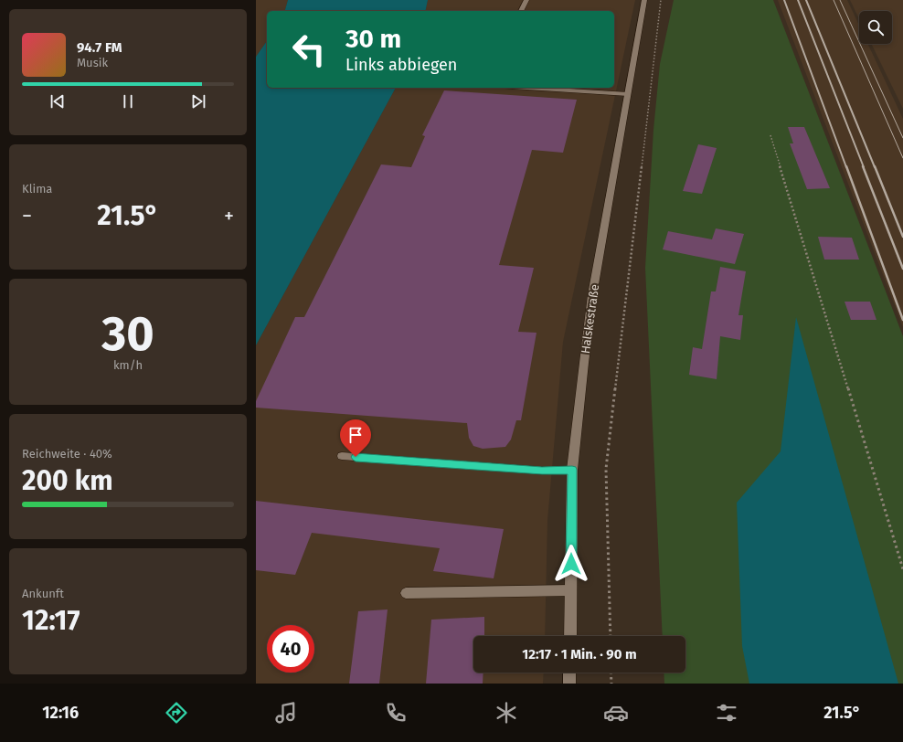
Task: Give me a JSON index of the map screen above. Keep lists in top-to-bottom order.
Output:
{
  "streets": {
    "street": ["Halskestraße"]
  },
  "page": {
    "turn": ["30 m", "Links abbiegen"],
    "song": ["94.7 FM", "Musik"],
    "tile": [
      "Klima",
      ["30", "km/h"],
      ["Reichweite · 40%", "200 km"],
      ["Ankunft", "12:17"]
    ],
    "heat": ["−", "21.5°", "+"],
    "limit": "40",
    "trip": "12:17 · 1 Min. · 90 m",
    "tabs": ["12:16", "21.5°"]
  }
}
